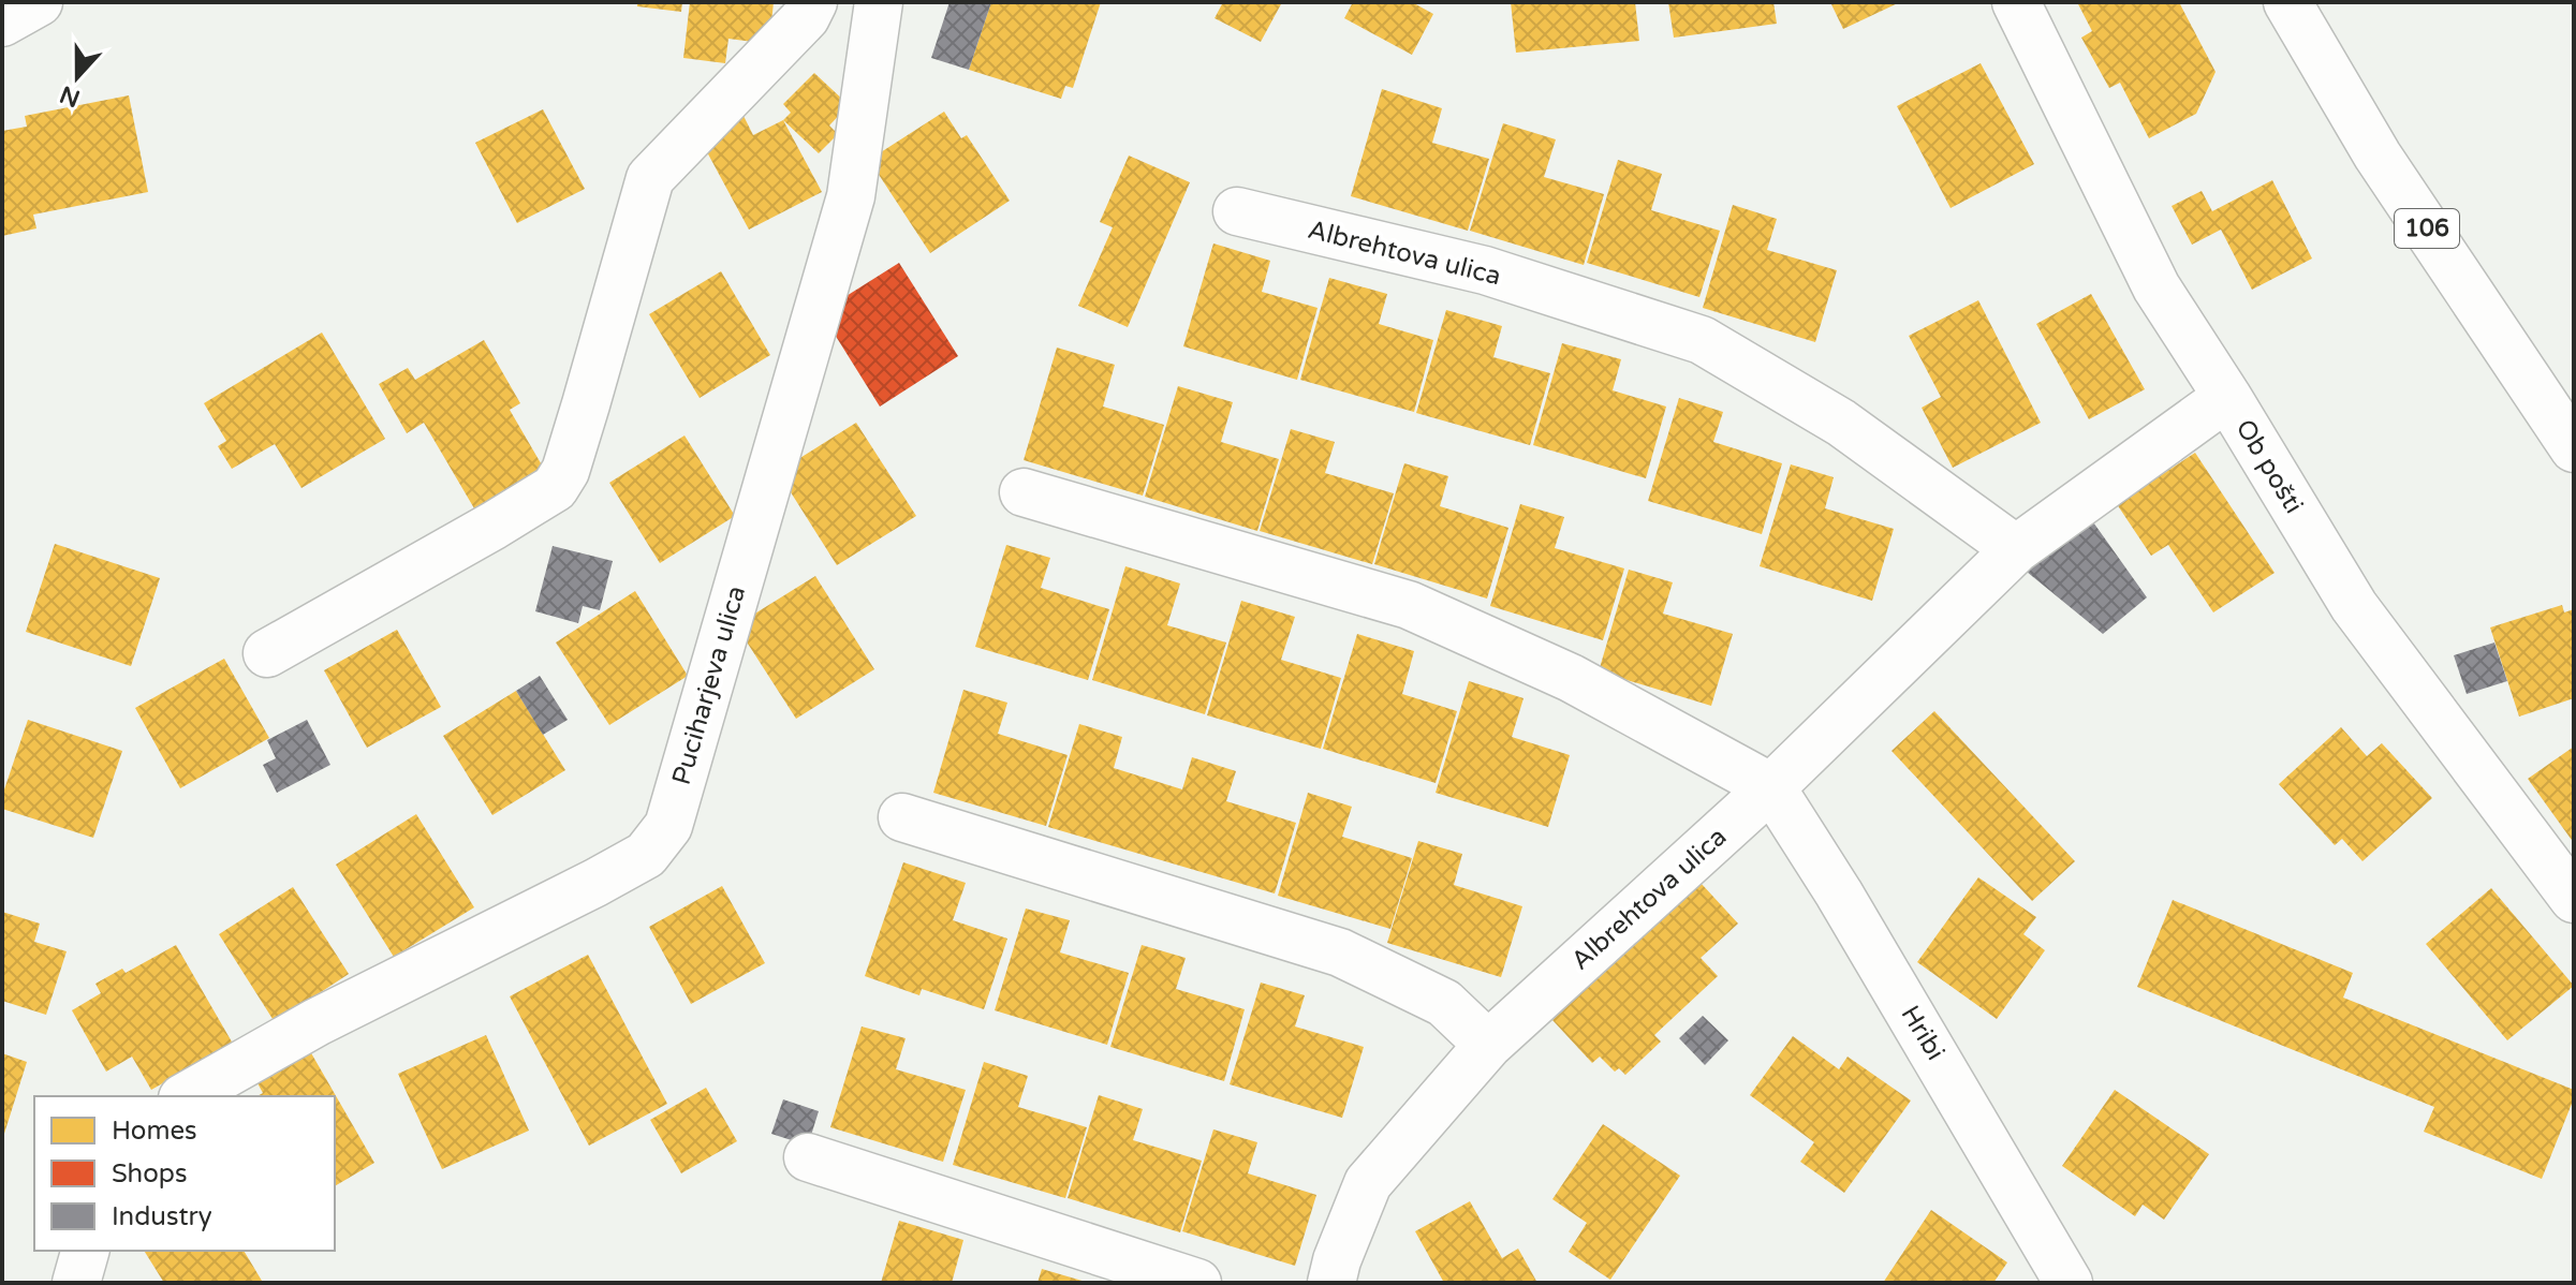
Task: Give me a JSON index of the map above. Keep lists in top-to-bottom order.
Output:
{
  "streets": {
    "street": [
      "106",
      "Albrehtova ulica",
      "Ob pošti",
      "Puciharjeva ulica",
      "Hribi"
    ]
  },
  "crossings": [
    ["Albrehtova ulica", "Ob pošti"],
    ["Albrehtova ulica", "Hribi"]
  ],
  "legend": ["Homes", "Shops", "Industry"],
  "north": "bottom"
}
